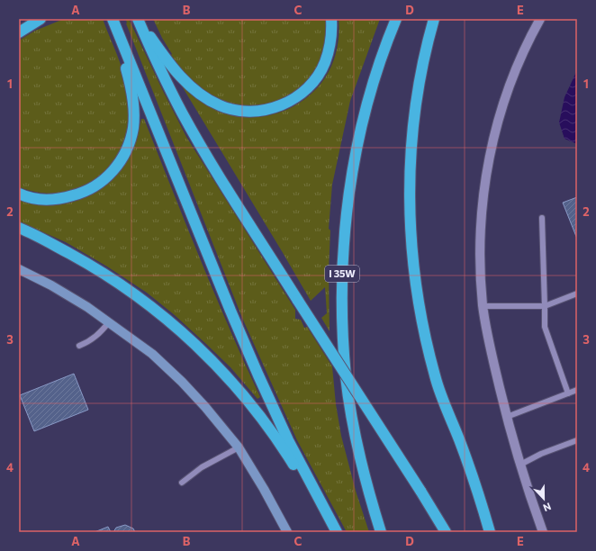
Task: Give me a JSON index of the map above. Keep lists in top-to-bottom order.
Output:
{
  "streets": {
    "highway": ["I 35W"]
  },
  "north": "bottom",
  "grid": {
    "columns": [
      "A",
      "B",
      "C",
      "D",
      "E"
    ],
    "rows": [
      "1",
      "2",
      "3",
      "4"
    ]
  }
}
